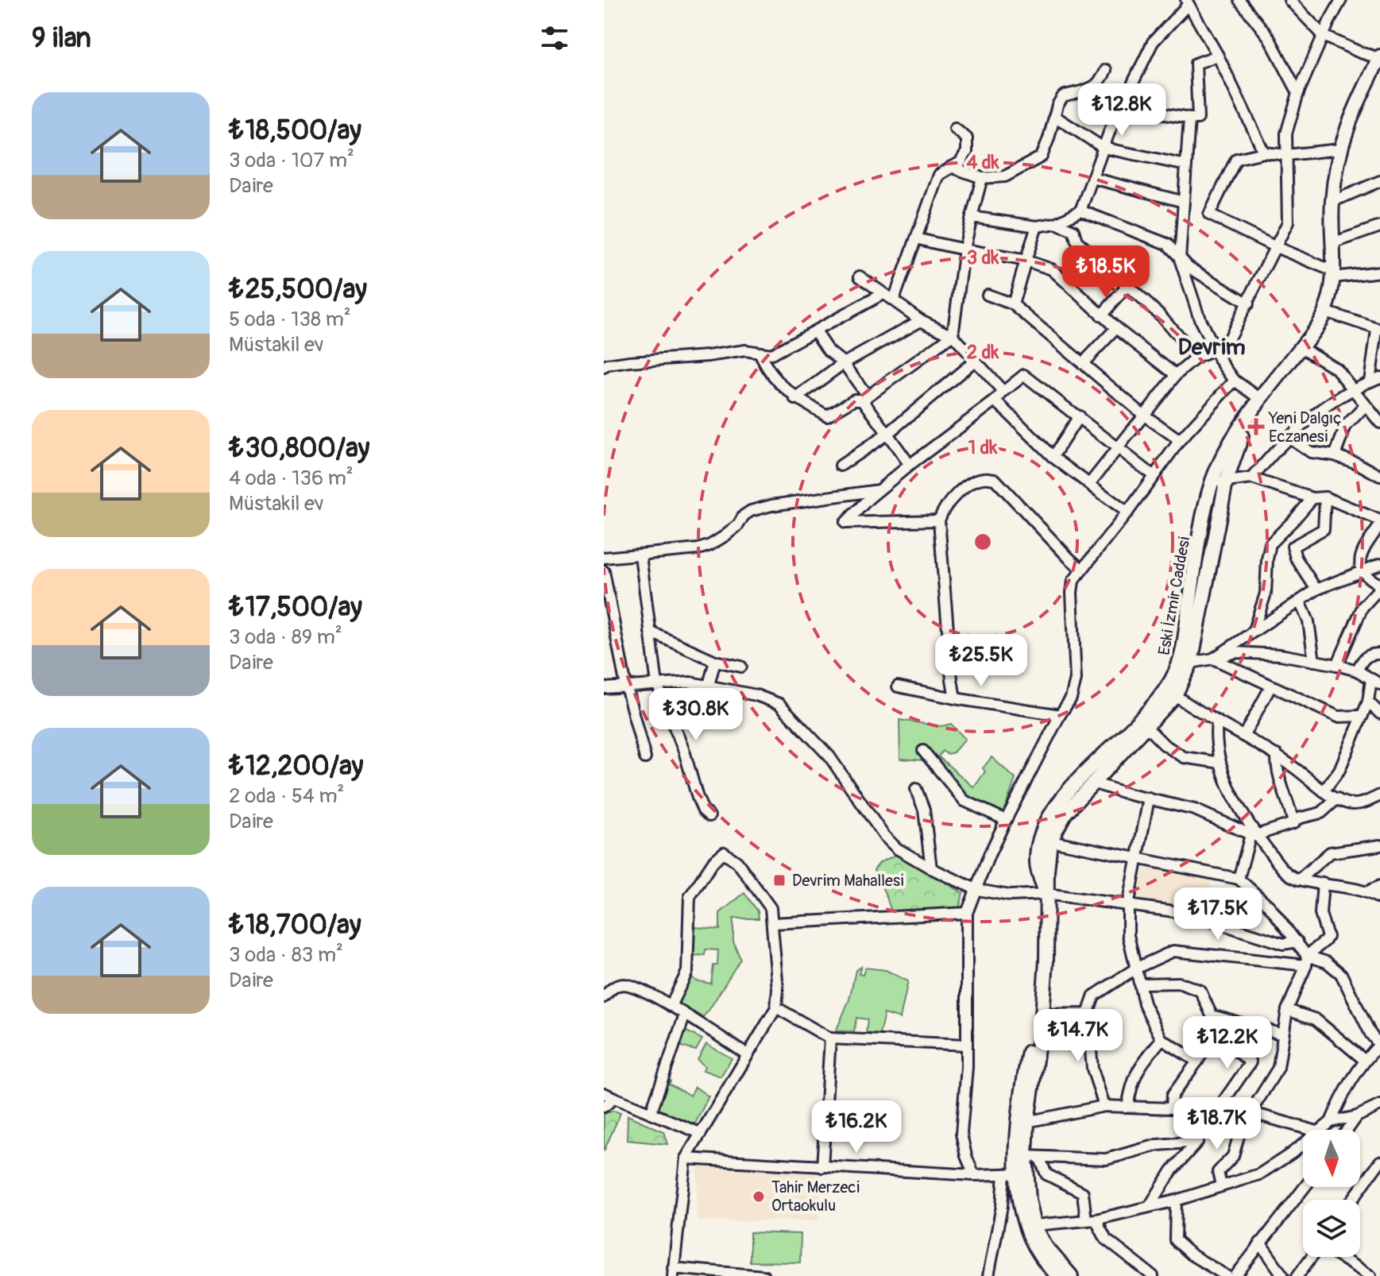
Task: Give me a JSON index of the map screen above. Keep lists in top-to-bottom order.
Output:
{
  "streets": {
    "main road": ["Eski İzmir Caddesi"]
  },
  "districts": ["Devrim"],
  "places": {
    "health": ["Yeni Dalgıç Eczanesi"],
    "transit": ["Devrim Mahallesi"],
    "other": ["Tahir Merzeci Ortaokulu"]
  },
  "north": "bottom",
  "page": {
    "heading": "9 ilan",
    "list": [
      {
        "name": "₺18,500/ay",
        "note": "3 oda · 107 m² · Daire"
      },
      {
        "name": "₺25,500/ay",
        "note": "5 oda · 138 m² · Müstakil ev"
      },
      {
        "name": "₺30,800/ay",
        "note": "4 oda · 136 m² · Müstakil ev"
      },
      {
        "name": "₺17,500/ay",
        "note": "3 oda · 89 m² · Daire"
      },
      {
        "name": "₺12,200/ay",
        "note": "2 oda · 54 m² · Daire"
      },
      {
        "name": "₺18,700/ay",
        "note": "3 oda · 83 m² · Daire"
      }
    ],
    "price": [
      "₺12.8K",
      "₺18.5K",
      "₺25.5K",
      "₺30.8K",
      "₺17.5K",
      "₺14.7K",
      "₺12.2K",
      "₺18.7K",
      "₺16.2K"
    ]
  },
  "rings": [
    "4 dk",
    "3 dk",
    "2 dk",
    "1 dk"
  ]
}
